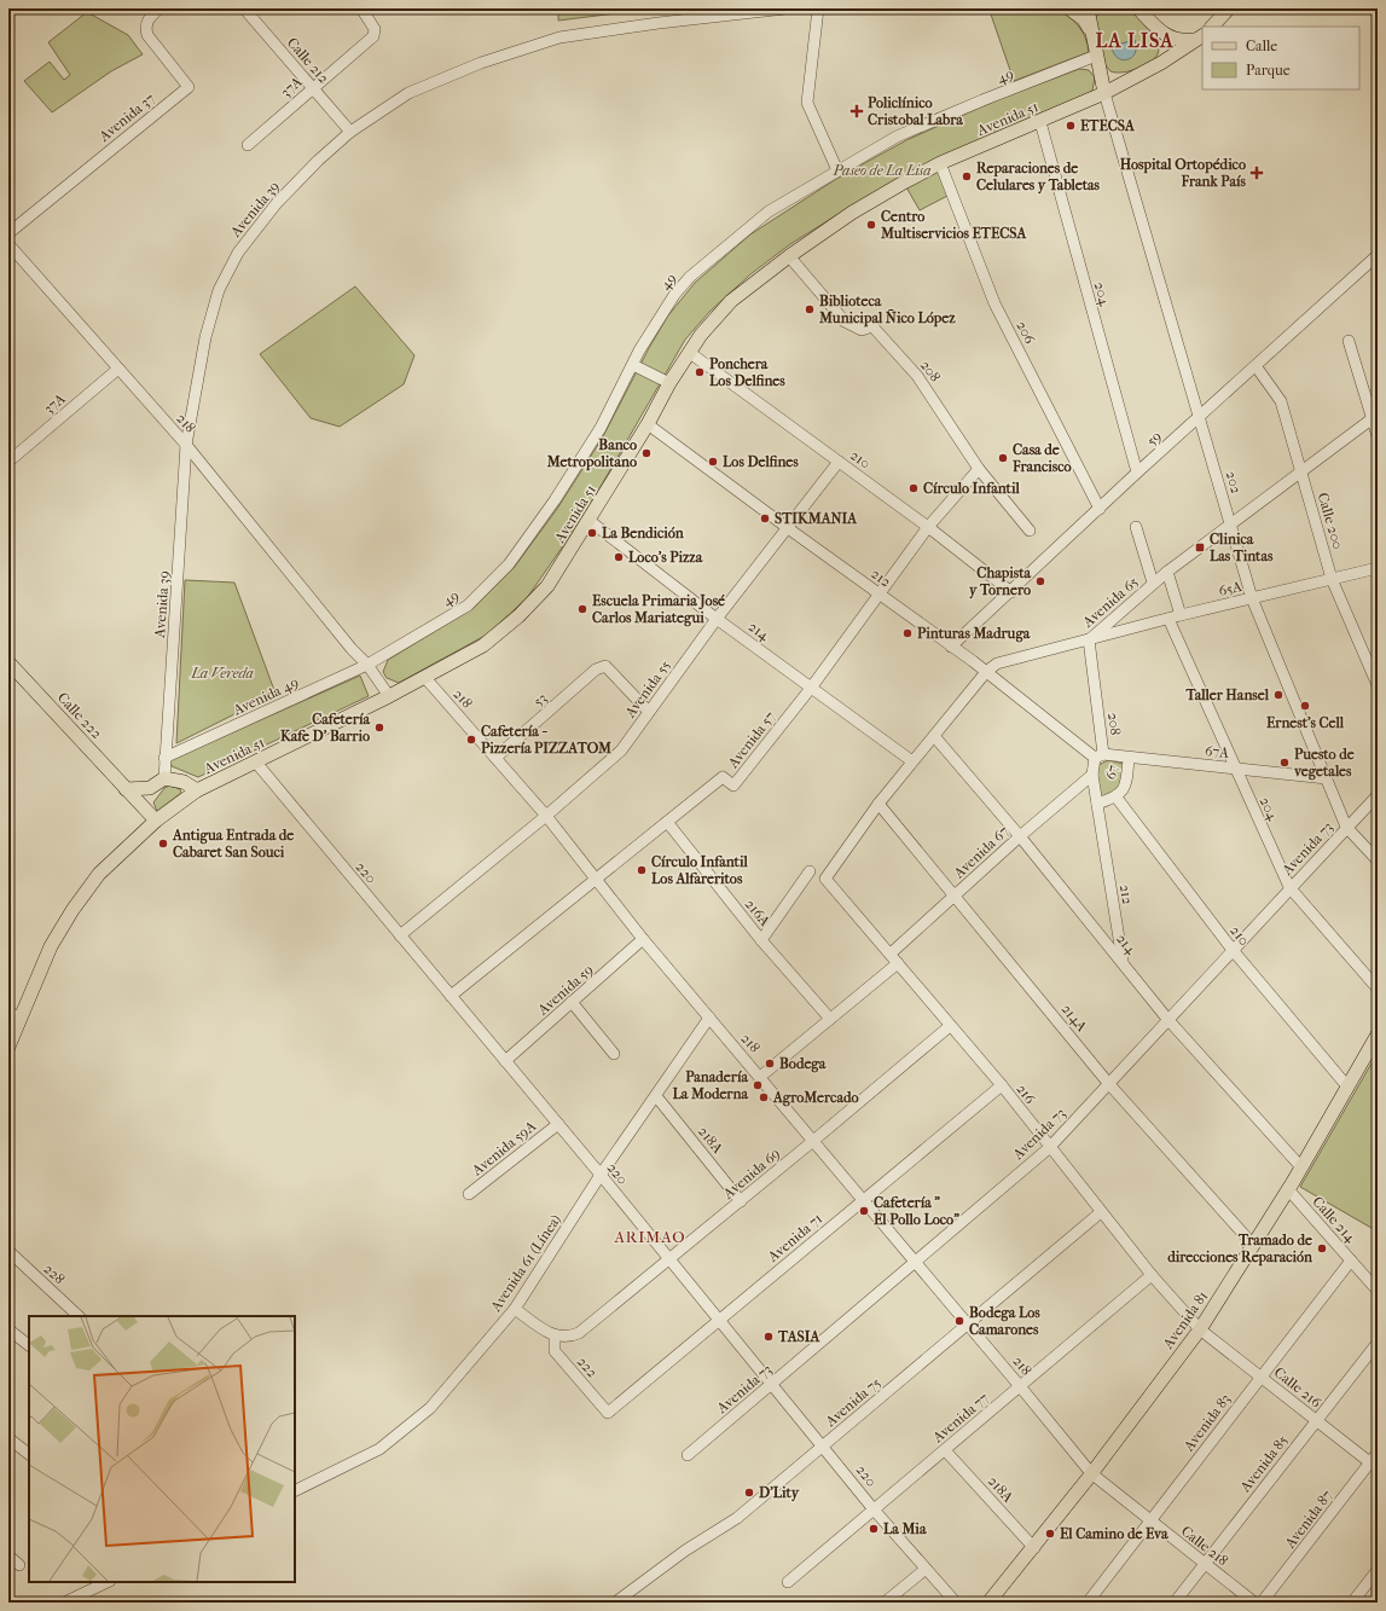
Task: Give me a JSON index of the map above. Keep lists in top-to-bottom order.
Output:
{
  "streets": {
    "main road": ["Avenida 51", "Calle 222", "Avenida 81"],
    "street": [
      "Calle 212",
      "49",
      "37A",
      "Avenida 37",
      "Avenida 39",
      "204",
      "206",
      "208",
      "218",
      "59",
      "210",
      "202",
      "Calle 200",
      "212",
      "65A",
      "Avenida 65",
      "214",
      "Avenida 55",
      "Avenida 49",
      "53",
      "Avenida 57",
      "67A",
      "67",
      "Avenida 73",
      "Avenida 67",
      "220",
      "216A",
      "Avenida 59",
      "214A",
      "216",
      "218A",
      "Avenida 59A",
      "Avenida 69",
      "Calle 214",
      "Avenida 71",
      "Avenida 61 (Línea)",
      "228",
      "222",
      "Calle 216",
      "Avenida 75",
      "Avenida 77",
      "Avenida 83",
      "Avenida 85",
      "Avenida 87",
      "Calle 218"
    ]
  },
  "crossings": [
    ["Calle 212", "37A"],
    ["Calle 212", "Avenida 39"],
    ["49", "Avenida 49"],
    ["37A", "218"],
    ["Avenida 51", "204"],
    ["Avenida 51", "206"],
    ["Avenida 51", "208"],
    ["Avenida 51", "218"],
    ["Avenida 51", "210"],
    ["Avenida 51", "202"],
    ["Avenida 51", "212"],
    ["Avenida 51", "214"],
    ["Avenida 51", "Calle 222"],
    ["Avenida 51", "220"],
    ["Avenida 39", "218"],
    ["Avenida 39", "Avenida 49"],
    ["204", "59"],
    ["204", "65A"],
    ["204", "67A"],
    ["204", "Avenida 73"],
    ["206", "59"],
    ["208", "212"],
    ["208", "65A"],
    ["208", "Avenida 65"],
    ["208", "Avenida 57"],
    ["208", "67A"],
    ["208", "67"],
    ["218", "Avenida 55"],
    ["218", "Avenida 49"],
    ["218", "53"],
    ["218", "Avenida 57"],
    ["218", "Avenida 73"],
    ["218", "Avenida 67"],
    ["218", "Avenida 59"],
    ["218", "Avenida 69"],
    ["218", "Avenida 71"],
    ["218", "Avenida 61 (Línea)"],
    ["218", "Avenida 81"],
    ["218", "Avenida 75"],
    ["218", "Avenida 77"],
    ["218", "Calle 218"],
    ["59", "210"],
    ["59", "202"],
    ["59", "Calle 200"],
    ["59", "212"],
    ["210", "Avenida 55"],
    ["210", "Avenida 57"],
    ["210", "67"],
    ["210", "Avenida 73"],
    ["210", "Avenida 81"],
    ["202", "65A"],
    ["202", "Avenida 65"],
    ["202", "67A"],
    ["202", "Avenida 73"],
    ["Calle 200", "65A"],
    ["Calle 200", "Avenida 65"],
    ["212", "Avenida 65"],
    ["212", "214"],
    ["212", "Avenida 55"],
    ["212", "Avenida 57"],
    ["212", "67A"],
    ["212", "67"],
    ["212", "Avenida 67"],
    ["65A", "Avenida 65"],
    ["Avenida 65", "214"],
    ["Avenida 65", "214A"],
    ["Avenida 65", "216"],
    ["214", "Avenida 55"],
    ["214", "Avenida 57"],
    ["214", "Avenida 73"],
    ["214", "Avenida 67"],
    ["214", "Avenida 81"],
    ["Avenida 55", "53"],
    ["Avenida 55", "220"],
    ["Avenida 57", "220"],
    ["Avenida 57", "216A"],
    ["67A", "67"],
    ["67", "Avenida 67"],
    ["Avenida 73", "220"],
    ["Avenida 73", "214A"],
    ["Avenida 73", "216"],
    ["Avenida 67", "216A"],
    ["Avenida 67", "214A"],
    ["Avenida 67", "216"],
    ["220", "Avenida 59"],
    ["220", "Avenida 59A"],
    ["220", "Avenida 69"],
    ["220", "Avenida 71"],
    ["220", "Avenida 61 (Línea)"],
    ["220", "Avenida 75"],
    ["220", "Avenida 77"],
    ["214A", "Avenida 81"],
    ["216", "Avenida 69"],
    ["216", "Avenida 71"],
    ["216", "Avenida 81"],
    ["216", "Calle 216"],
    ["216", "Avenida 75"],
    ["216", "Avenida 77"],
    ["218A", "Avenida 69"],
    ["218A", "Avenida 61 (Línea)"],
    ["218A", "Avenida 81"],
    ["218A", "Avenida 77"],
    ["Avenida 69", "222"],
    ["Calle 214", "Avenida 81"],
    ["Calle 214", "Avenida 83"],
    ["Avenida 71", "222"],
    ["Avenida 81", "Calle 216"],
    ["Avenida 81", "Calle 218"],
    ["Calle 216", "Avenida 83"],
    ["Calle 216", "Avenida 85"],
    ["Calle 216", "Avenida 87"],
    ["Avenida 83", "Calle 218"],
    ["Avenida 85", "Calle 218"]
  ],
  "districts": ["LA LISA", "ARIMAO"],
  "parks": ["Paseo de La Lisa", "La Vereda"],
  "places": {
    "health": ["Policlínico Cristobal Labra", "Hospital Ortopédico Frank País"],
    "other": [
      "ETECSA",
      "Reparaciones de Celulares y Tabletas",
      "Centro Multiservicios ETECSA",
      "Biblioteca Municipal Ñico López",
      "Ponchera Los Delfines",
      "Banco Metropolitano",
      "Casa de Francisco",
      "Los Delfines",
      "Círculo Infantil",
      "STIKMANIA",
      "La Bendición",
      "Loco's Pizza",
      "Chapista y Tornero",
      "Escuela Primaria José Carlos Mariategui",
      "Pinturas Madruga",
      "Taller Hansel",
      "Ernest's Cell",
      "Cafetería Kafe D' Barrio",
      "Cafetería - Pizzería PIZZATOM",
      "Puesto de vegetales",
      "Antigua Entrada de Cabaret San Souci",
      "Círculo Infantil Los Alfareritos",
      "Bodega",
      "Panadería La Moderna",
      "AgroMercado",
      "Cafetería \" El Pollo Loco\"",
      "Tramado de direcciones Reparación",
      "Bodega Los Camarones",
      "TASIA",
      "D'Lity",
      "La Mia",
      "El Camino de Eva"
    ],
    "transit": ["Clinica Las Tintas"]
  },
  "legend": ["Calle", "Parque"]
}
